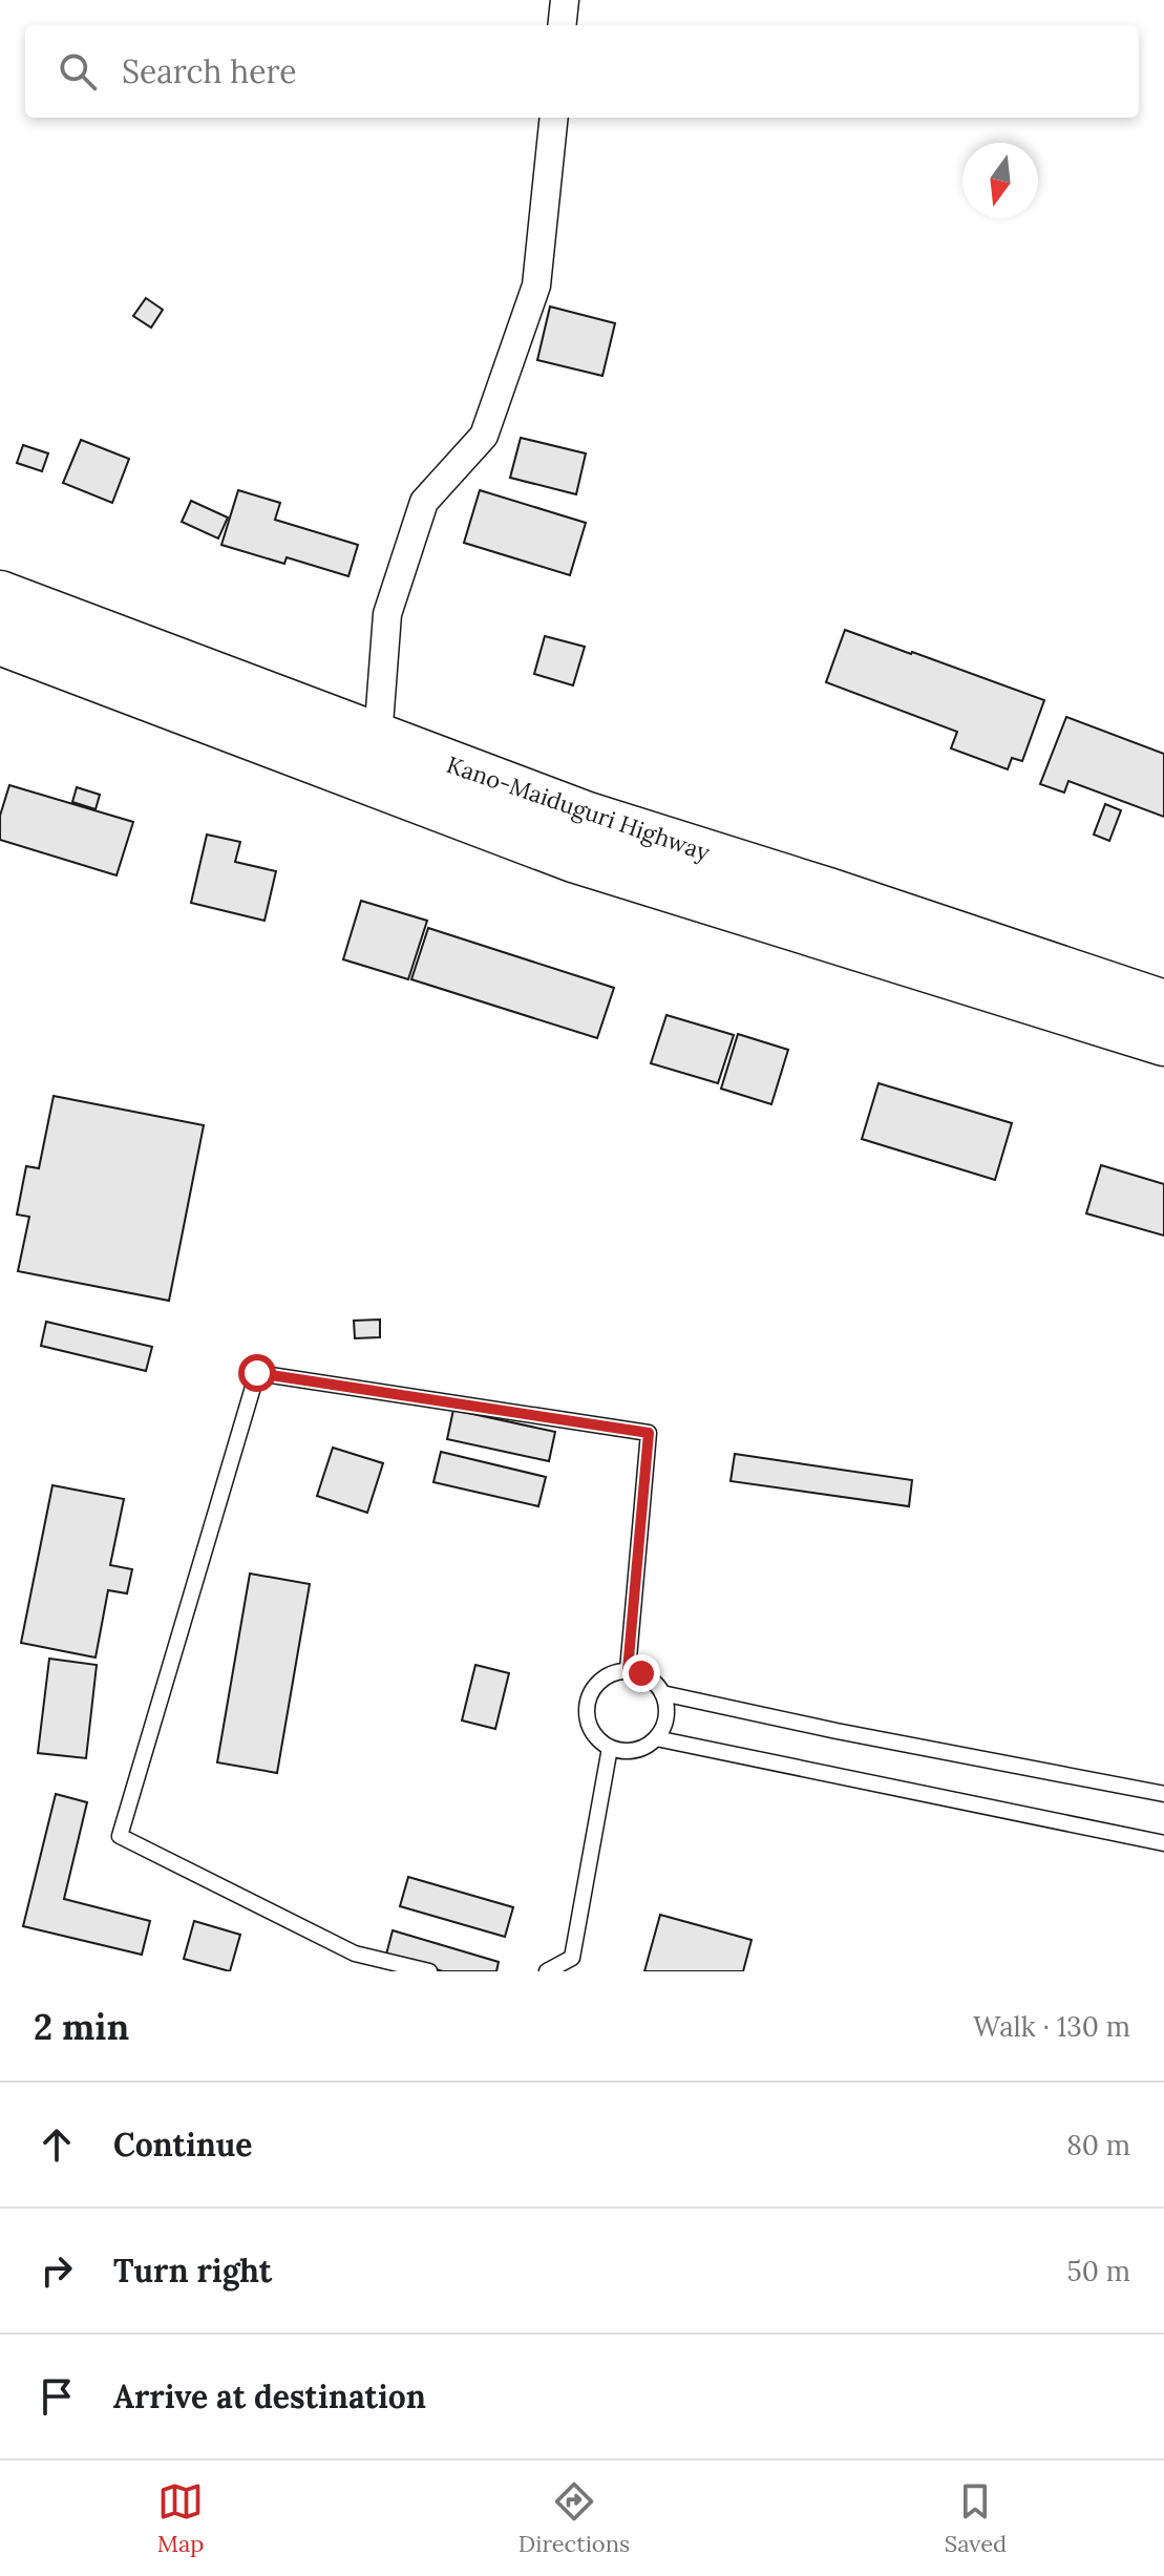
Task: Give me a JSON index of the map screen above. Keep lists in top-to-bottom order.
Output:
{
  "streets": {
    "highway": ["Kano-Maiduguri Highway"]
  },
  "north": "bottom",
  "page": {
    "search": "Search here",
    "heading": ["2 min", "Walk · 130 m"],
    "list": [
      ["Continue", "80 m"],
      ["Turn right", "50 m"],
      "Arrive at destination"
    ],
    "nav": ["Map", "Directions", "Saved"]
  }
}
